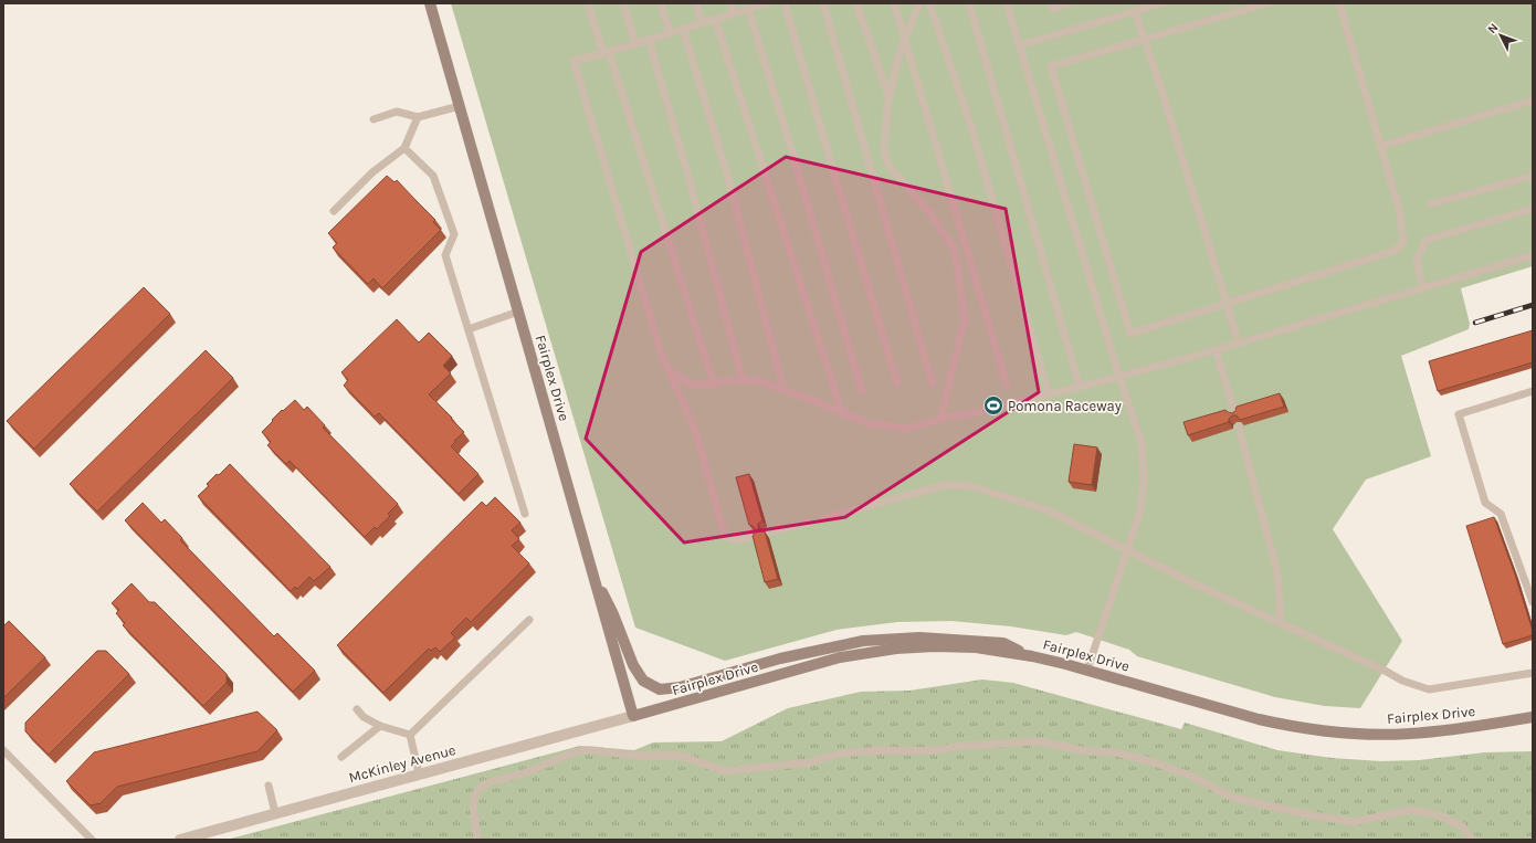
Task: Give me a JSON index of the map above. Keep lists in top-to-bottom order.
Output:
{
  "streets": {
    "street": ["Fairplex Drive", "McKinley Avenue"]
  },
  "crossings": [
    ["Fairplex Drive", "McKinley Avenue"]
  ],
  "places": {
    "sports": ["Pomona Raceway"]
  },
  "north": "top left"
}
